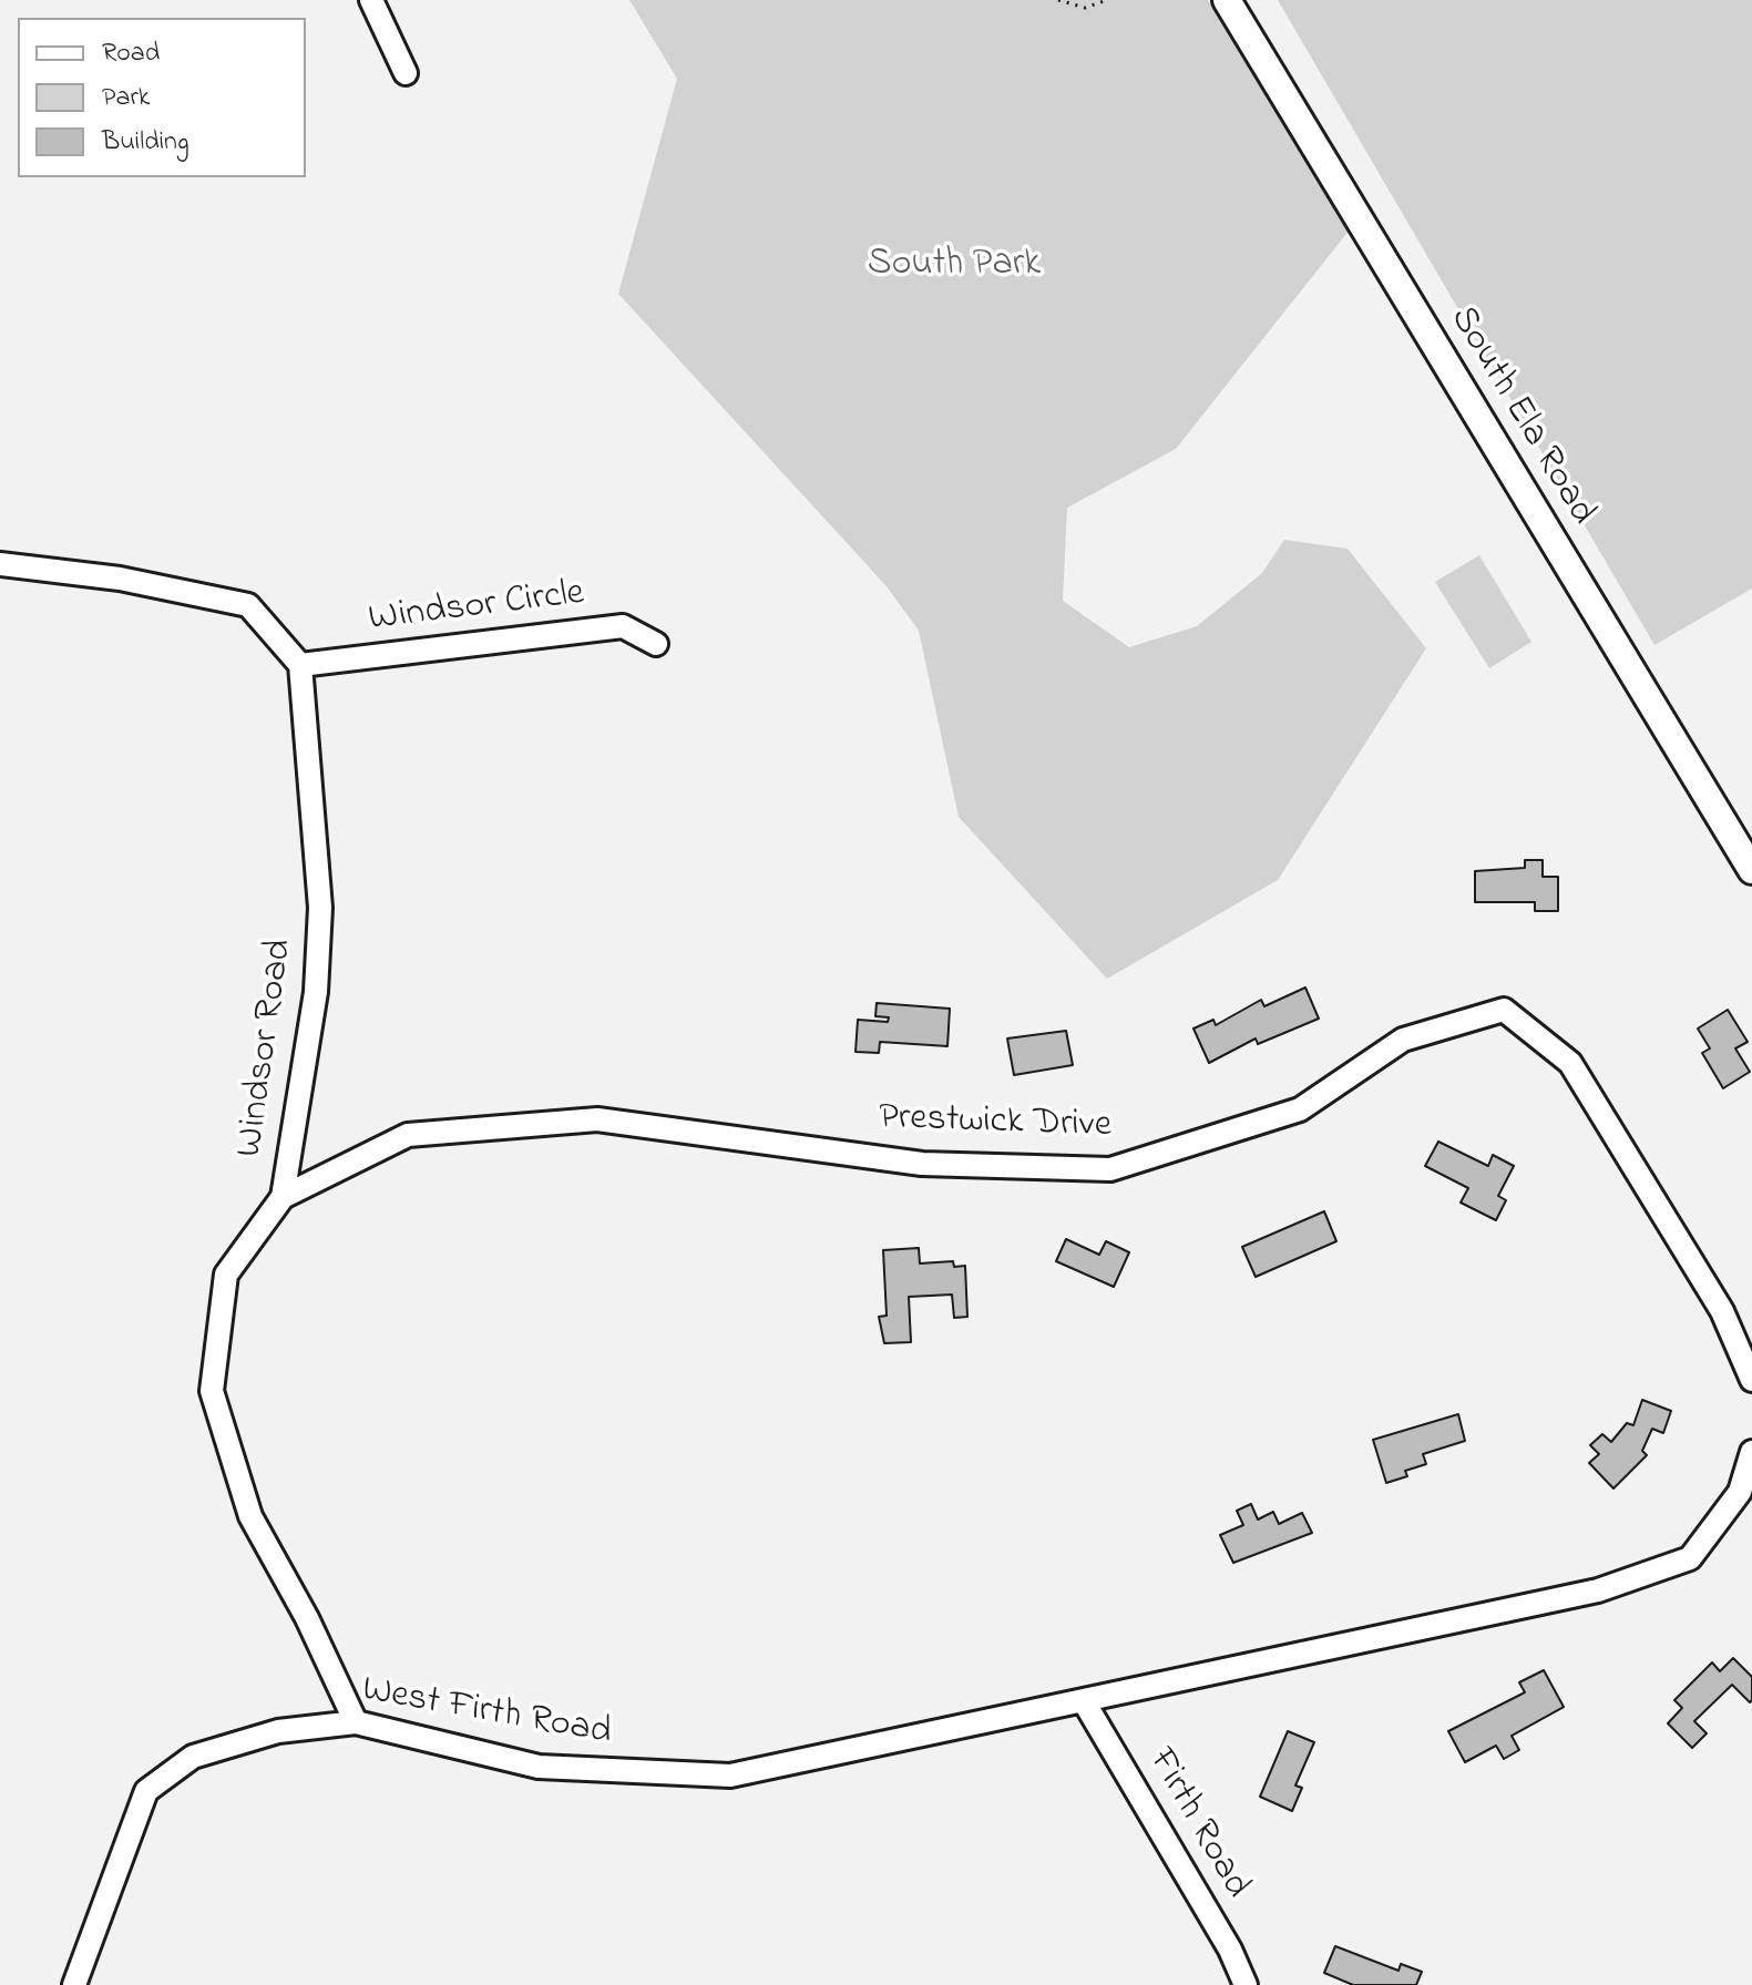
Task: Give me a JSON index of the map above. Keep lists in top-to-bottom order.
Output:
{
  "streets": {
    "main road": ["South Ela Road"],
    "street": [
      "Windsor Circle",
      "Windsor Road",
      "Prestwick Drive",
      "West Firth Road",
      "Firth Road"
    ]
  },
  "crossings": [
    ["Windsor Circle", "Windsor Road"],
    ["Windsor Road", "Prestwick Drive"],
    ["Windsor Road", "West Firth Road"],
    ["West Firth Road", "Firth Road"]
  ],
  "parks": ["South Park"],
  "legend": ["Road", "Park", "Building"]
}
